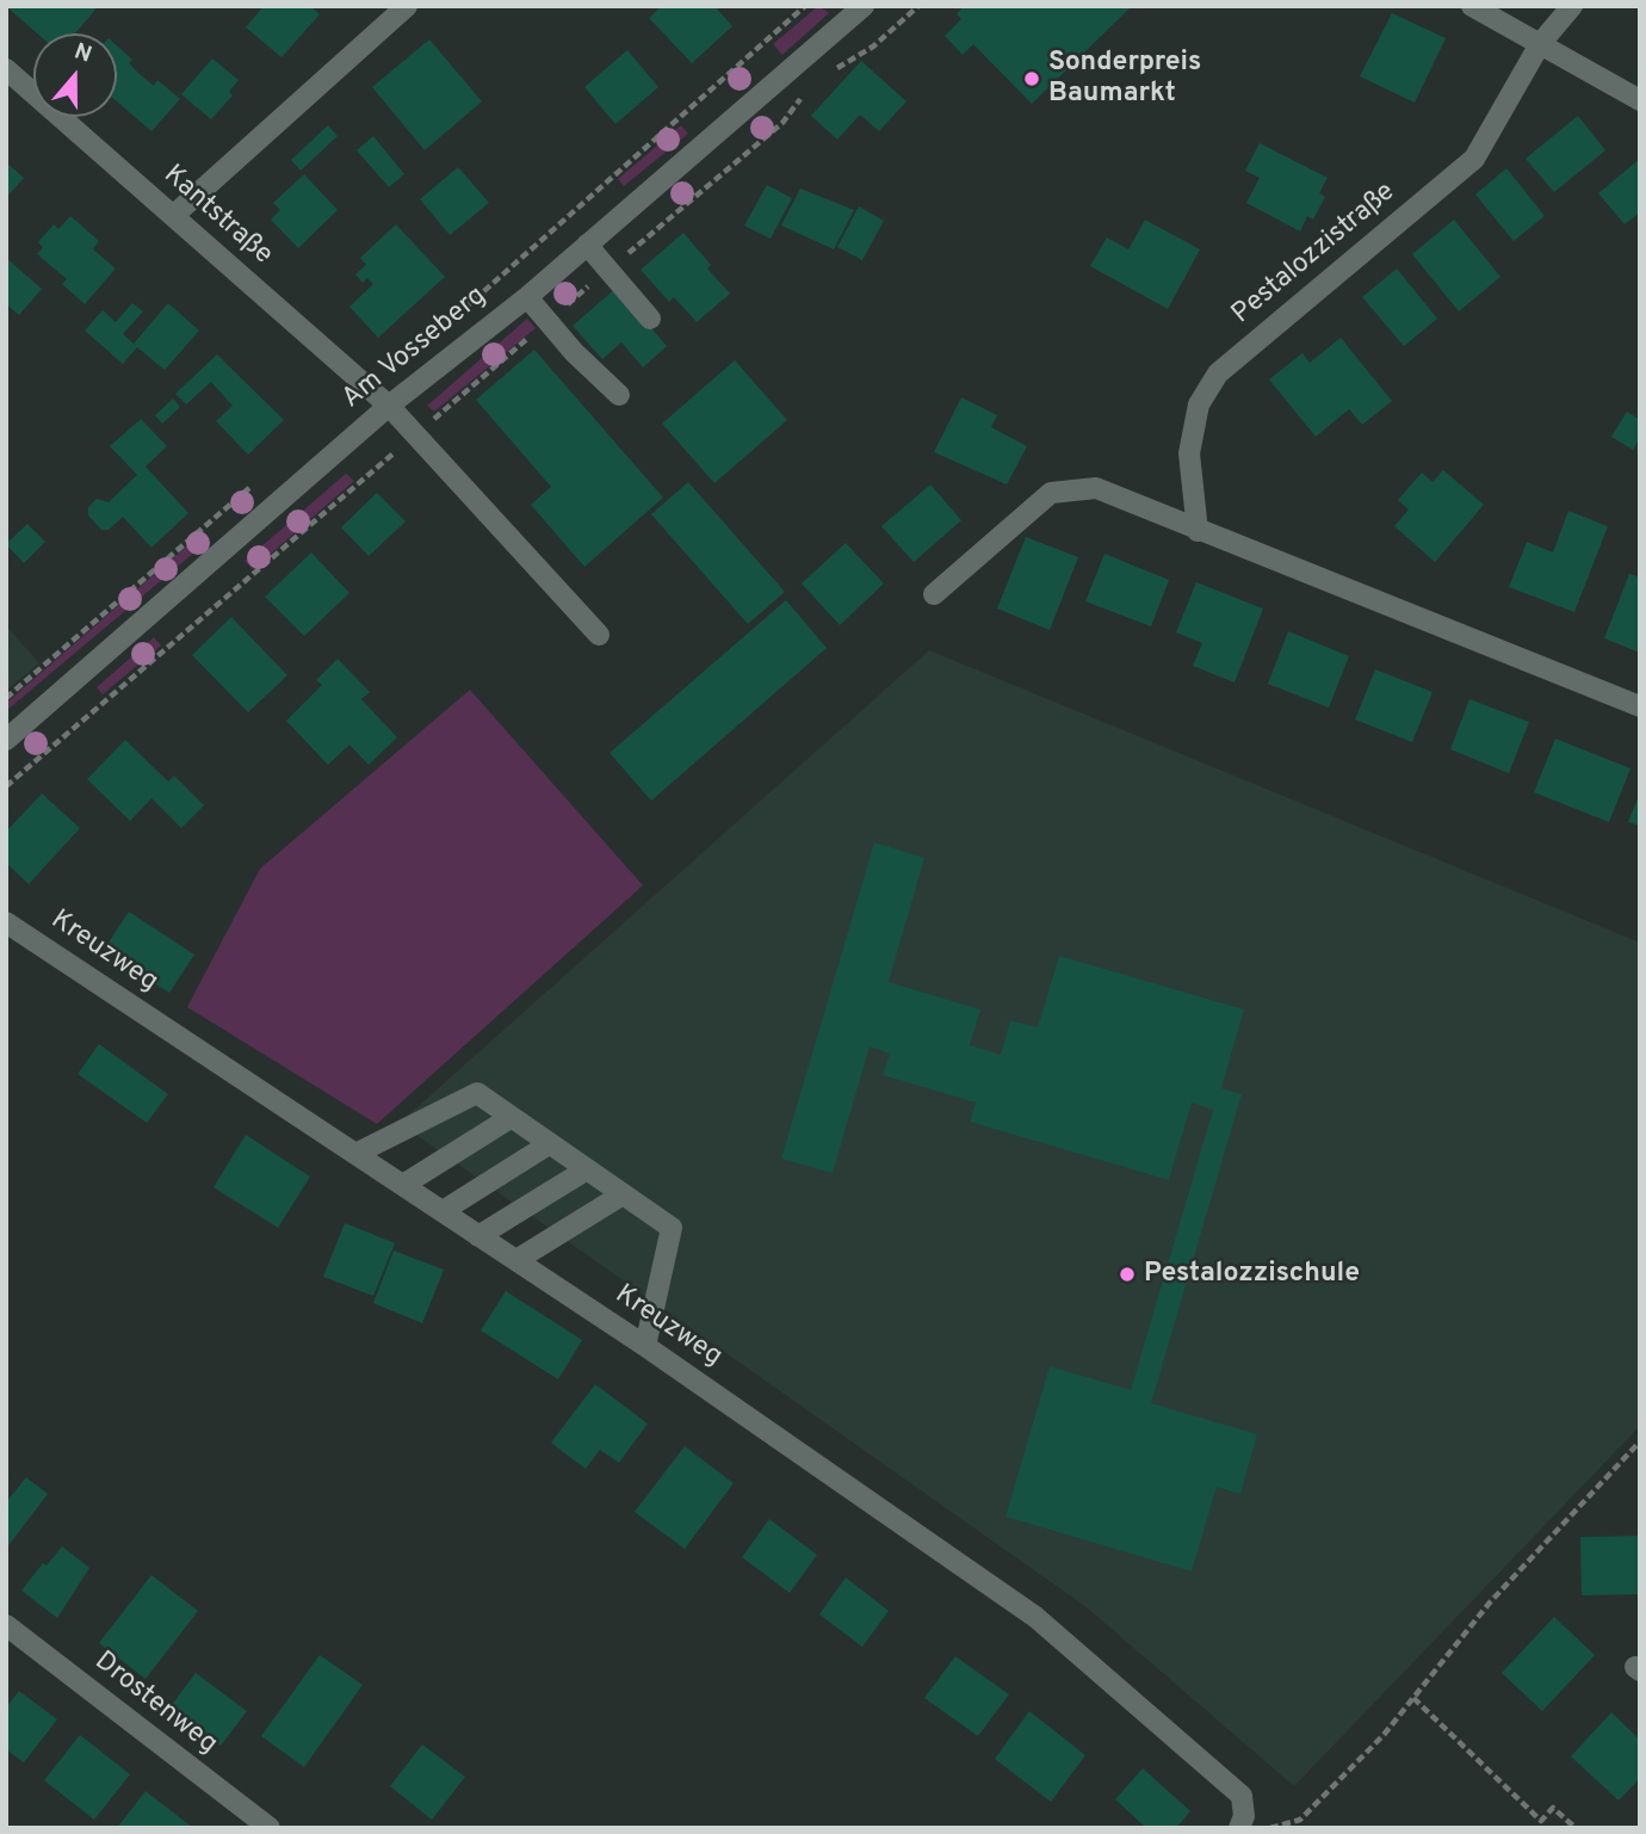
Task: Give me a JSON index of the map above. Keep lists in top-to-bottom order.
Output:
{
  "streets": {
    "street": [
      "Kantstraße",
      "Pestalozzistraße",
      "Am Vosseberg",
      "Kreuzweg",
      "Drostenweg"
    ]
  },
  "crossings": [
    ["Kantstraße", "Am Vosseberg"]
  ],
  "places": ["Sonderpreis Baumarkt", "Pestalozzischule"],
  "north": "top"
}
